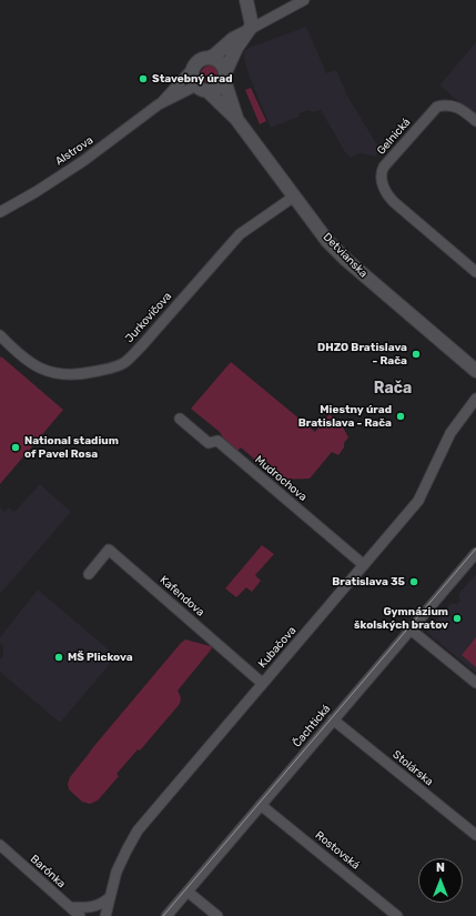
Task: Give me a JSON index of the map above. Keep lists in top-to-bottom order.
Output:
{
  "streets": {
    "street": [
      "Gelnická",
      "Alstrova",
      "Detvianska",
      "Jurkovičova",
      "Mudrochova",
      "Kafendova",
      "Kubačova",
      "Čachtická",
      "Stolárska",
      "Rostovská",
      "Barónka"
    ]
  },
  "crossings": [
    ["Alstrova", "Detvianska"],
    ["Detvianska", "Jurkovičova"],
    ["Mudrochova", "Kubačova"],
    ["Kafendova", "Kubačova"],
    ["Čachtická", "Stolárska"],
    ["Čachtická", "Rostovská"]
  ],
  "districts": ["Rača"],
  "places": [
    "Stavebný úrad",
    "DHZO Bratislava - Rača",
    "Miestny úrad Bratislava - Rača",
    "National stadium of Pavel Rosa",
    "Bratislava 35",
    "Gymnázium školských bratov",
    "MŠ Plickova"
  ],
  "north": "top"
}
